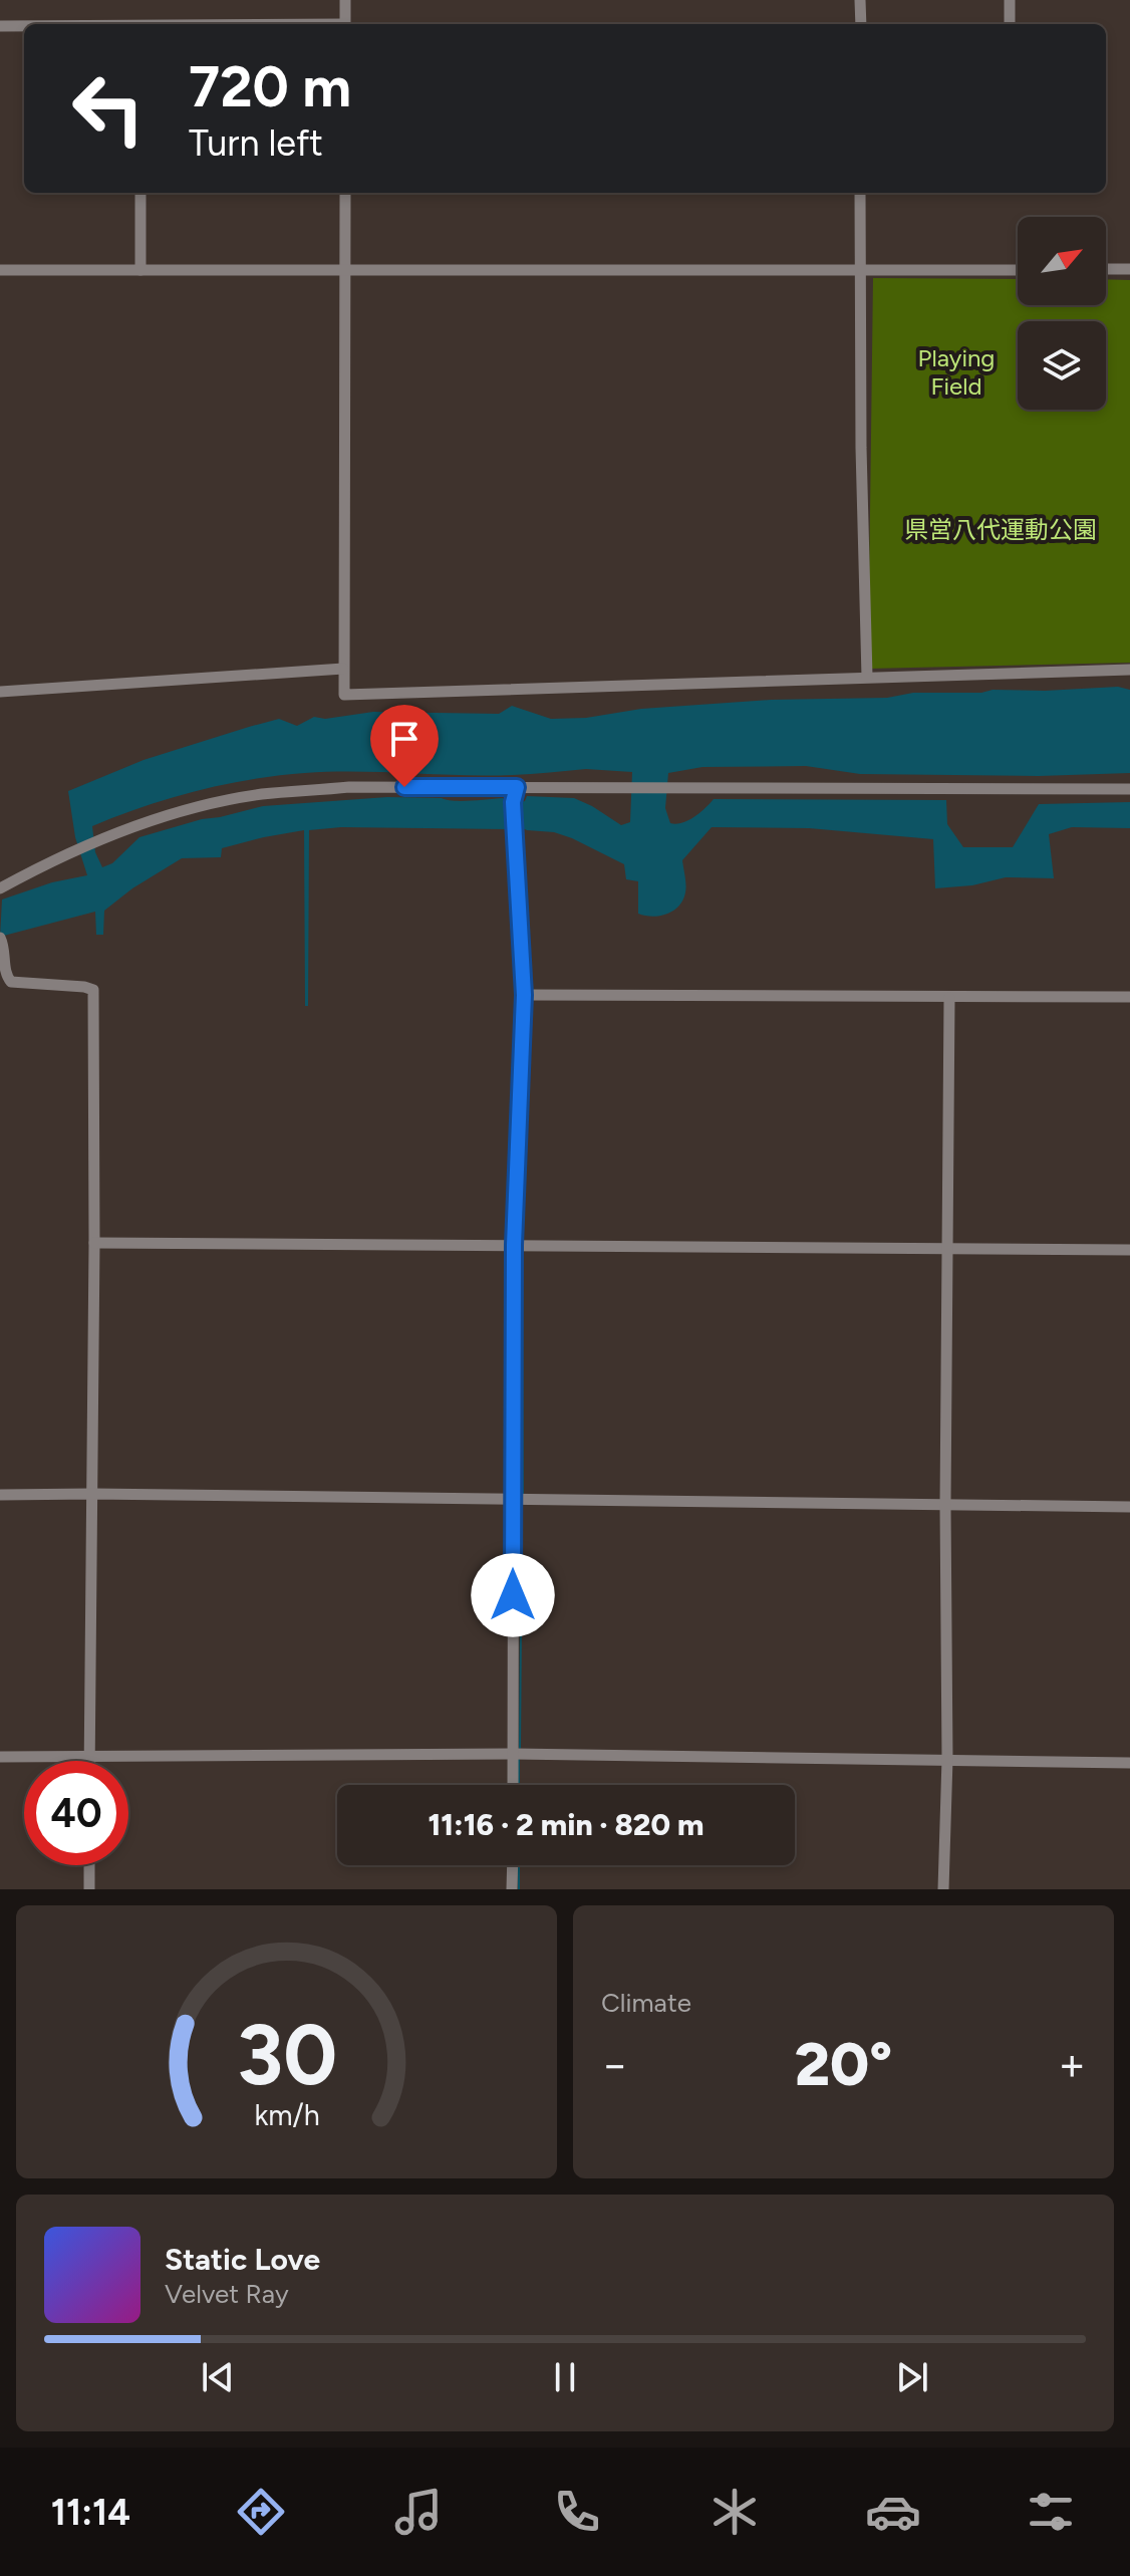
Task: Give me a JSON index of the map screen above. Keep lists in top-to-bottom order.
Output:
{
  "parks": ["Playing Field", "県営八代運動公園"],
  "north": "top right",
  "page": {
    "turn": ["720 m", "Turn left"],
    "limit": "40",
    "trip": "11:16 · 2 min · 820 m",
    "tile": "Climate",
    "heat": ["−", "20°", "+"],
    "song": ["Static Love", "Velvet Ray"],
    "tabs": "11:14",
    "gauge": ["30", "km/h"]
  }
}
